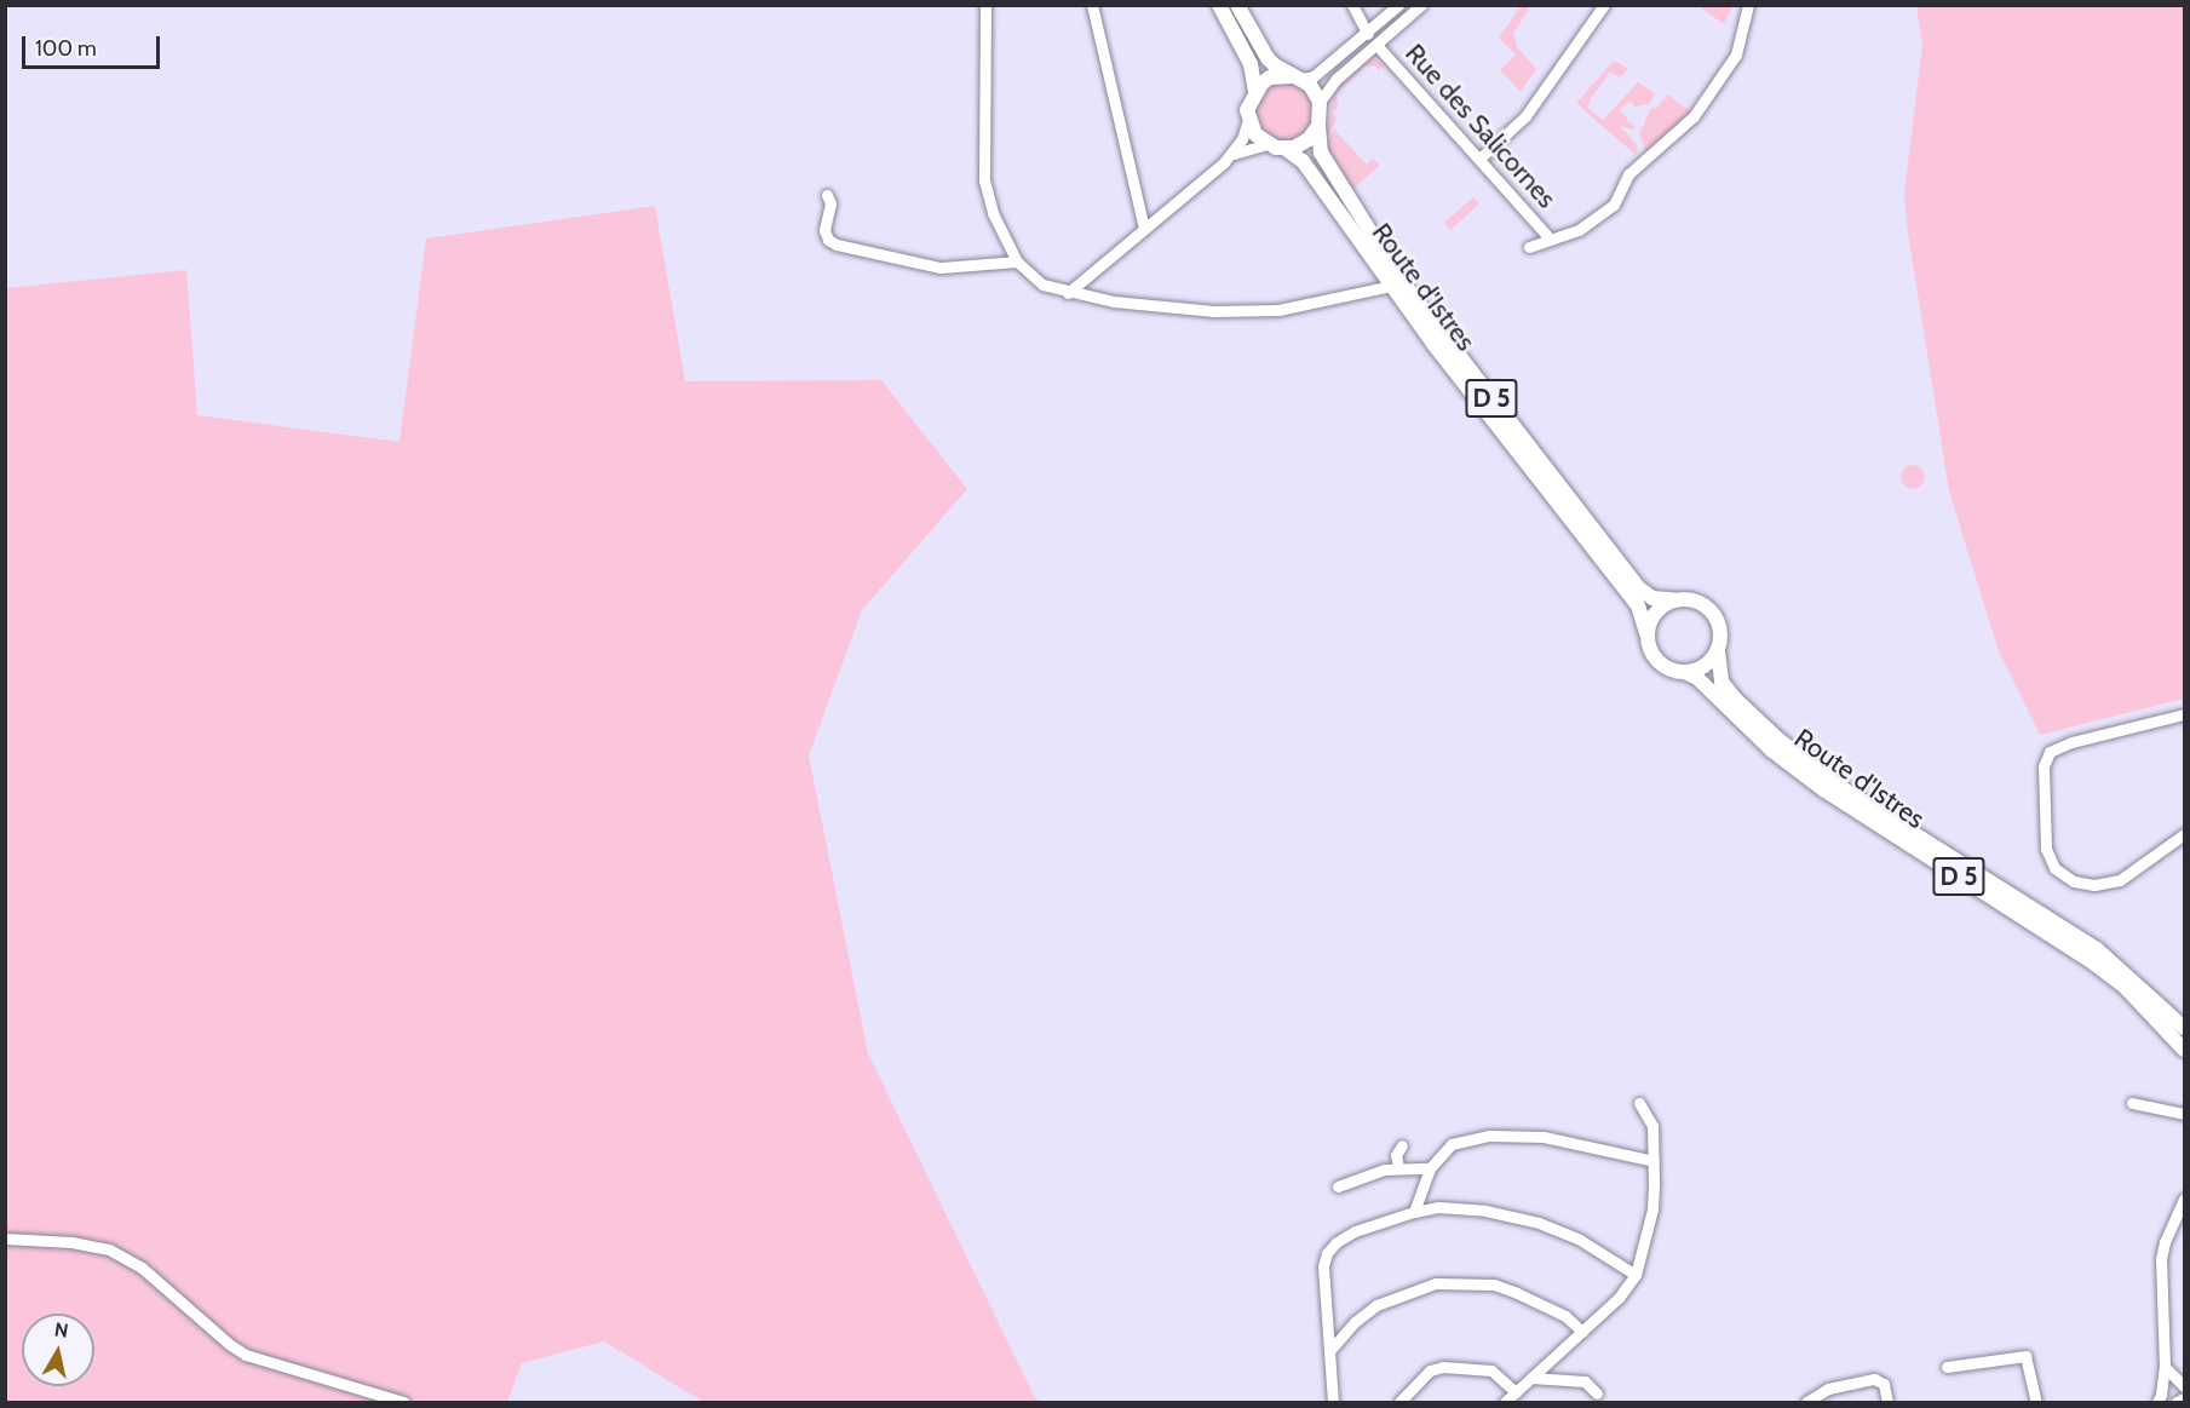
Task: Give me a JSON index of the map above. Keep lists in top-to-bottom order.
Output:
{
  "streets": {
    "main road": ["Route d'Istres", "D 5"],
    "street": ["Rue des Salicornes"]
  },
  "scale_bar": "100 m",
  "north": "top"
}
